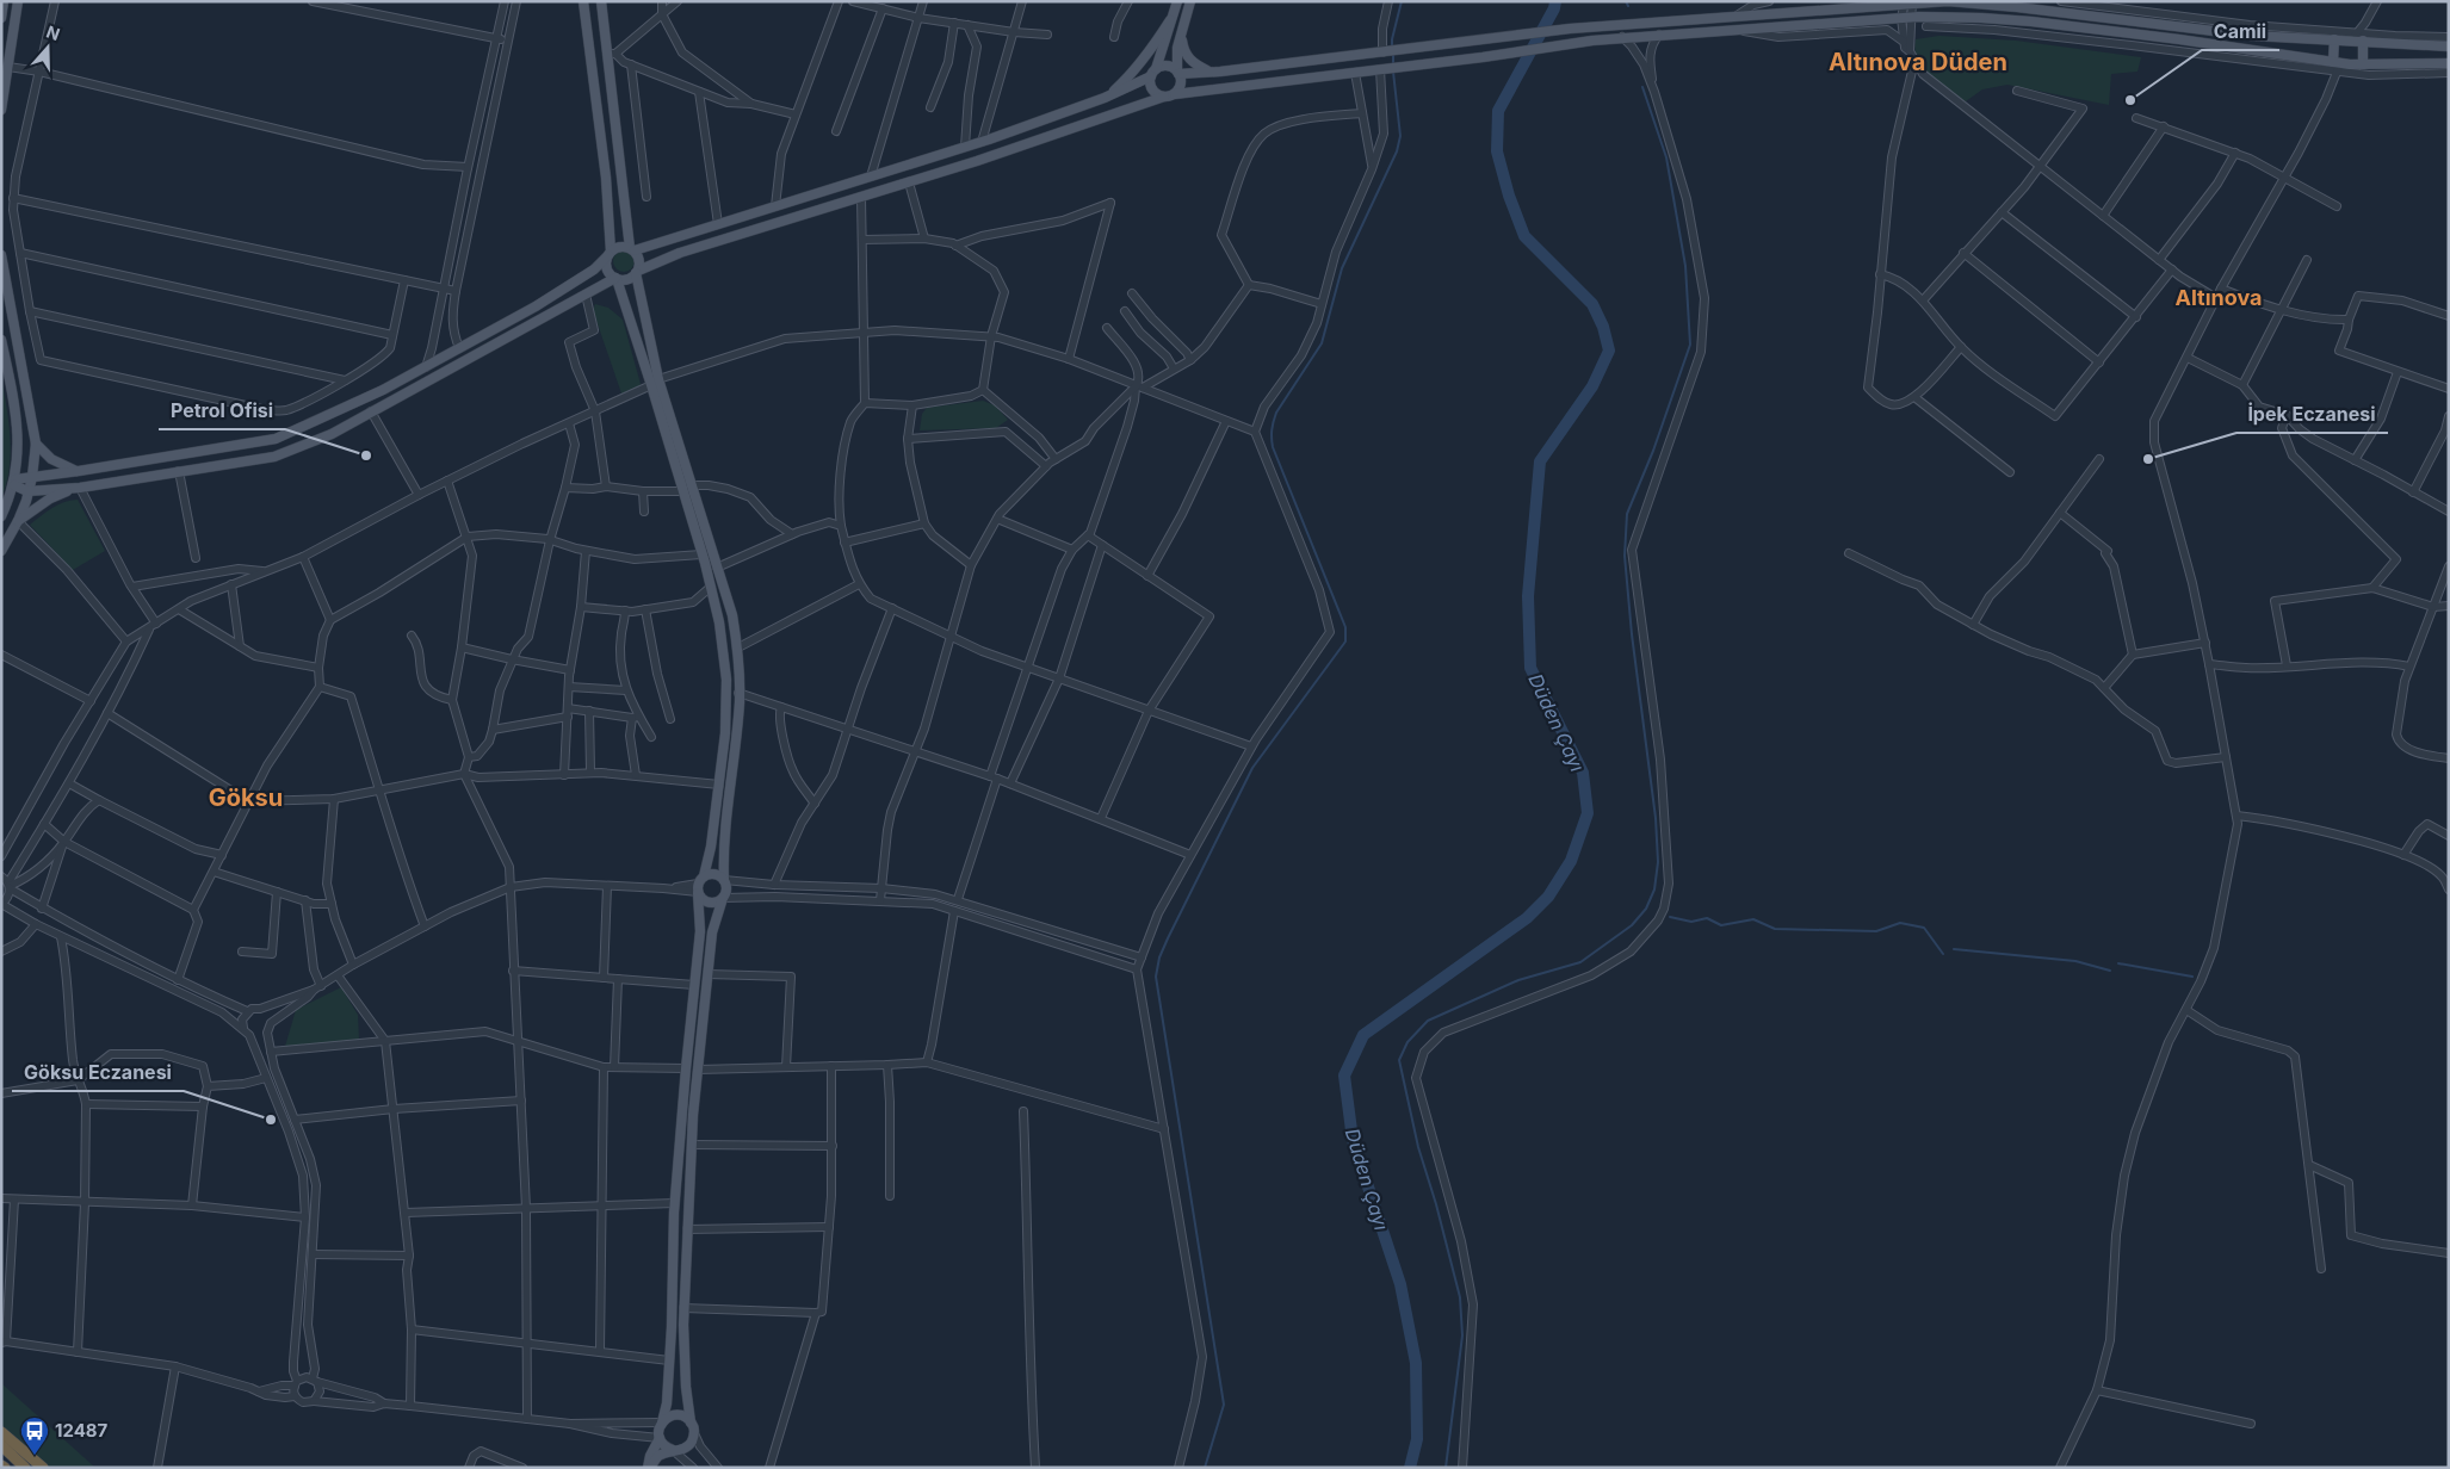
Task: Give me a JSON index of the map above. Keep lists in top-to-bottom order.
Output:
{
  "districts": ["Altınova Düden", "Altınova", "Göksu"],
  "water": ["Düden Çayı"],
  "places": {
    "other": [
      "Camii",
      "Petrol Ofisi",
      "İpek Eczanesi",
      "Göksu Eczanesi"
    ],
    "bus stop": ["12487"]
  },
  "north": "top"
}
